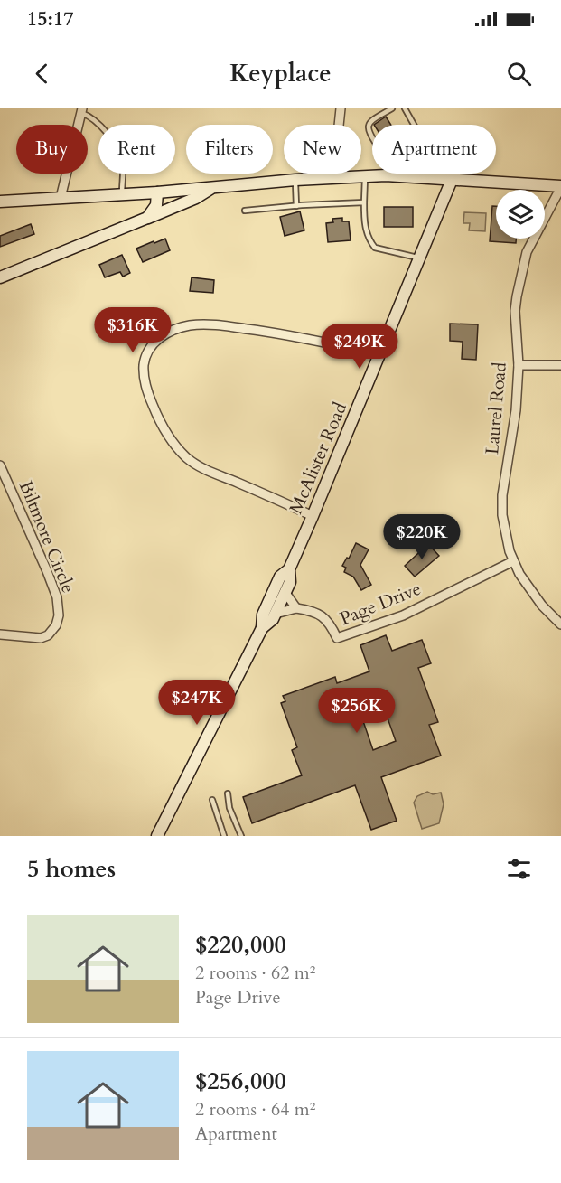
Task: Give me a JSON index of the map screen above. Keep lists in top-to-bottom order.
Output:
{
  "streets": {
    "street": [
      "Laurel Road",
      "McAlister Road",
      "Biltmore Circle",
      "Page Drive"
    ]
  },
  "crossings": [
    ["Laurel Road", "Page Drive"]
  ],
  "page": {
    "status": "15:17",
    "header": "Keyplace",
    "chip": [
      "Buy",
      "Rent",
      "Filters",
      "New",
      "Apartment"
    ],
    "price": [
      "$316K",
      "$249K",
      "$220K",
      "$247K",
      "$256K"
    ],
    "heading": "5 homes",
    "list": [
      {
        "name": "$220,000",
        "note": "2 rooms · 62 m² · Page Drive"
      },
      {
        "name": "$256,000",
        "note": "2 rooms · 64 m² · Apartment"
      }
    ]
  }
}
